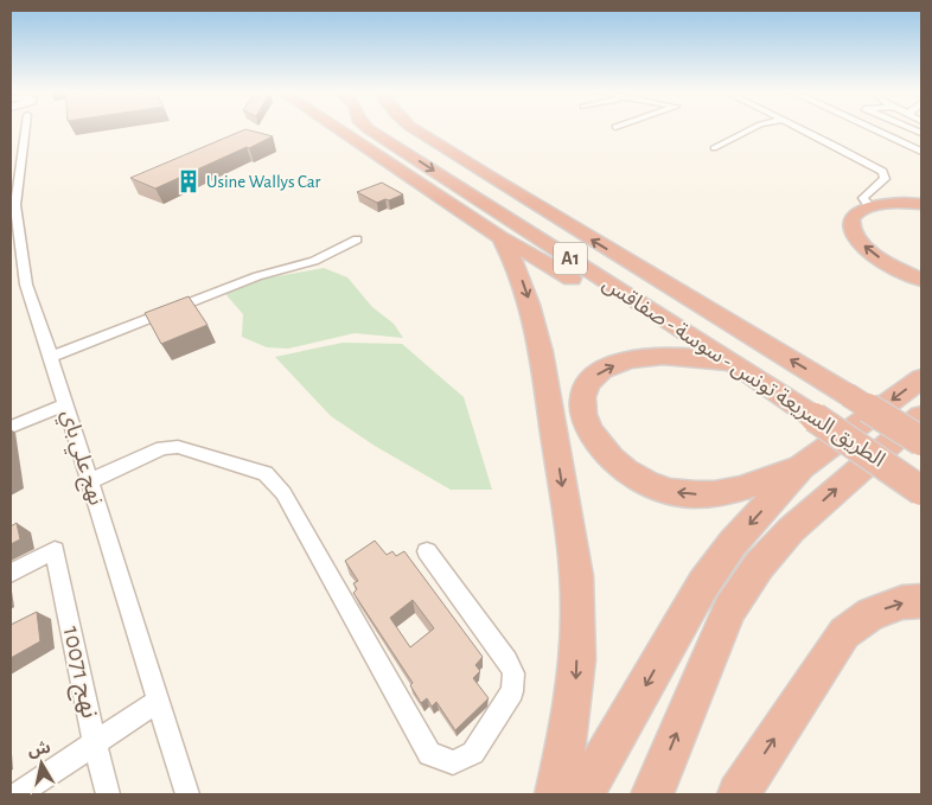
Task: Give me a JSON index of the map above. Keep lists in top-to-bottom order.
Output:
{
  "streets": {
    "highway": ["A1", "الطريق السريعة تونس - سوسة - صفاقس"],
    "street": ["نهج علي باي", "نهج 10071"]
  },
  "places": {
    "building": ["Usine Wallys Car"]
  },
  "north": "top"
}
